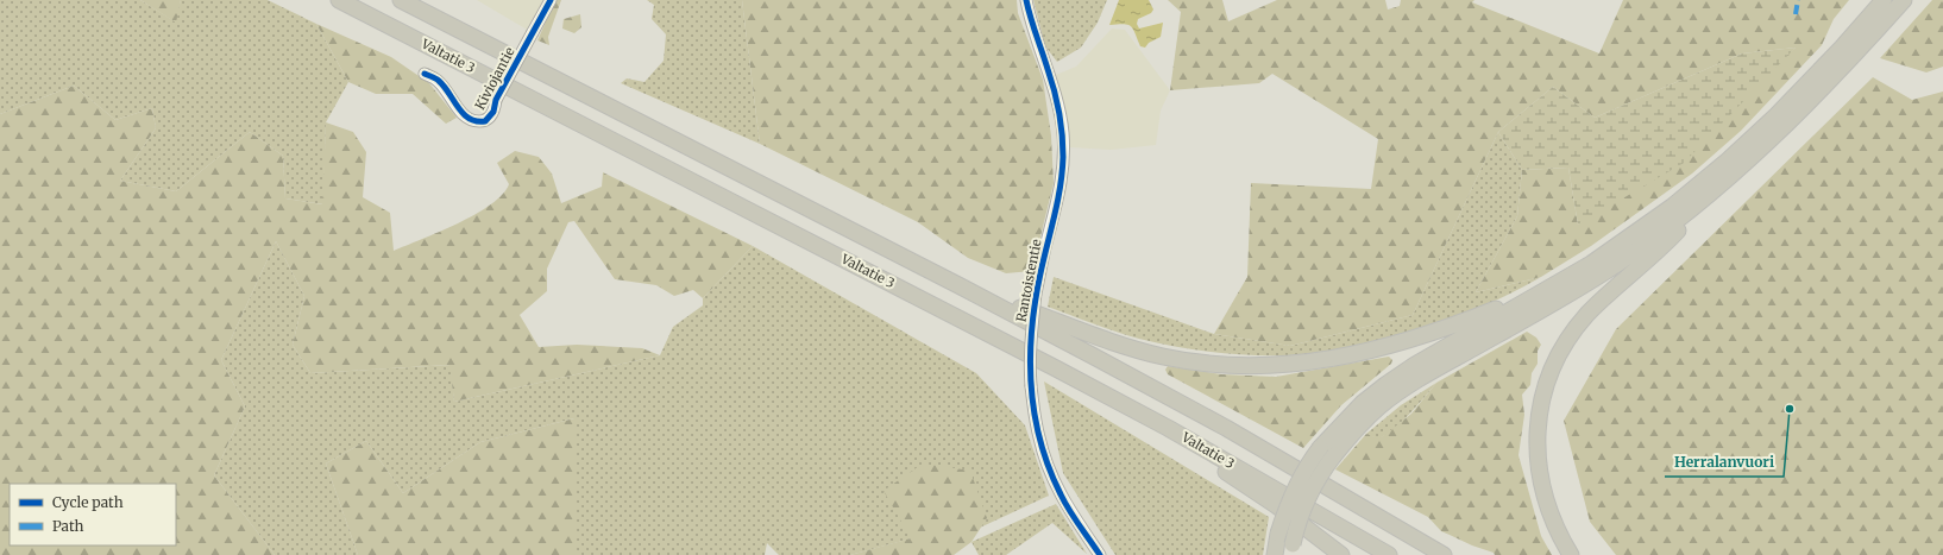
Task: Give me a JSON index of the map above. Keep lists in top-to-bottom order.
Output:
{
  "streets": {
    "highway": ["Valtatie 3"],
    "street": ["Kiviojantie", "Rantoistentie"]
  },
  "places": ["Herralanvuori"],
  "legend": ["Cycle path", "Path"]
}
